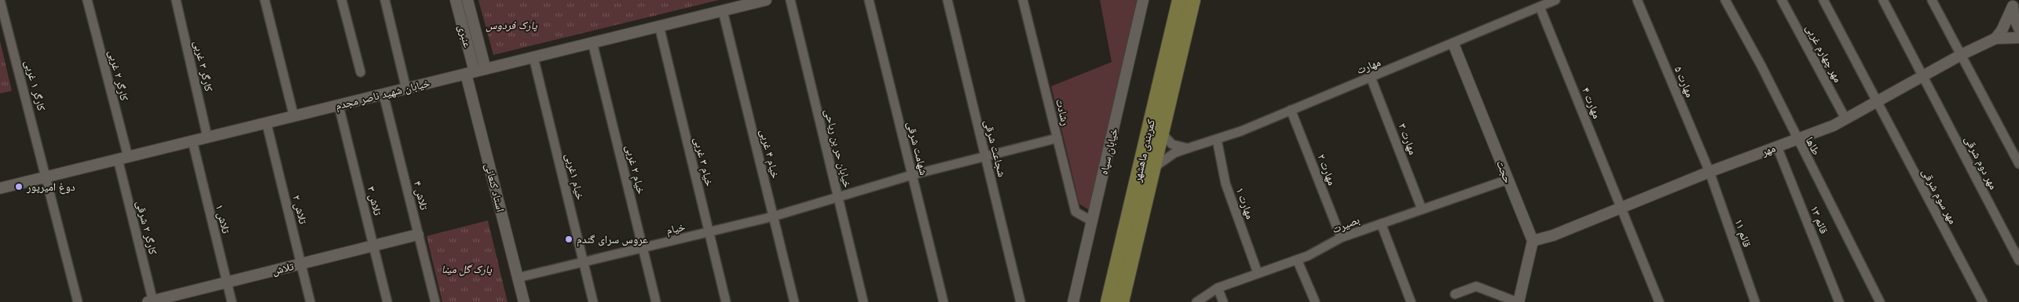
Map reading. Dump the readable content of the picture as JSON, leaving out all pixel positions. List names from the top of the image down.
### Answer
{
  "streets": {
    "main road": ["کمربندی ماهشهر"],
    "street": [
      "عنبری",
      "مهر چهارم غربی",
      "کارگر ۳ غربی",
      "مهارت",
      "کارگر ۲ غربی",
      "مهارت ۵",
      "کارگر ۱ غربی",
      "خیابان شهید ناصر مجدم",
      "مهارت ۴",
      "رشادت",
      "مهارت ۳",
      "طاها",
      "خیابان حر بن ریاحی",
      "شهامت شرقی",
      "شجاعت شرقی",
      "مهر",
      "خیابان سپاه",
      "خیام ۴ غربی",
      "خیام ۳ غربی",
      "مهر دوم شرقی",
      "خیام ۲ غربی",
      "مهارت ۲",
      "حجت",
      "خیام ۱غربی",
      "استاد کنعانی",
      "تلاش ۴",
      "مهر سوم شرقی",
      "تلاش ۳",
      "مهارت ۱",
      "تلاش ۲",
      "تلاش ۱",
      "قائم ۱۳",
      "بصیرت",
      "کارگر ۲ شرقی",
      "خیام",
      "قائم ۱۱",
      "تلاش"
    ]
  },
  "crossings": [
    ["عنبری", "خیابان شهید ناصر مجدم"],
    ["عنبری", "استاد کنعانی"],
    ["مهر چهارم غربی", "مهر"],
    ["کارگر ۳ غربی", "خیابان شهید ناصر مجدم"],
    ["مهارت", "مهارت ۴"],
    ["مهارت", "مهارت ۳"],
    ["مهارت", "کمربندی ماهشهر"],
    ["مهارت", "مهارت ۲"],
    ["مهارت", "حجت"],
    ["مهارت", "مهارت ۱"],
    ["کارگر ۲ غربی", "خیابان شهید ناصر مجدم"],
    ["کارگر ۲ غربی", "کارگر ۲ شرقی"],
    ["مهارت ۵", "مهر"],
    ["مهارت ۵", "قائم ۱۱"],
    ["کارگر ۱ غربی", "خیابان شهید ناصر مجدم"],
    ["خیابان شهید ناصر مجدم", "خیام ۴ غربی"],
    ["خیابان شهید ناصر مجدم", "خیام ۳ غربی"],
    ["خیابان شهید ناصر مجدم", "خیام ۲ غربی"],
    ["خیابان شهید ناصر مجدم", "خیام ۱غربی"],
    ["خیابان شهید ناصر مجدم", "استاد کنعانی"],
    ["خیابان شهید ناصر مجدم", "تلاش ۴"],
    ["خیابان شهید ناصر مجدم", "تلاش ۳"],
    ["خیابان شهید ناصر مجدم", "تلاش ۲"],
    ["خیابان شهید ناصر مجدم", "تلاش ۱"],
    ["خیابان شهید ناصر مجدم", "کارگر ۲ شرقی"],
    ["مهارت ۴", "مهر"],
    ["رشادت", "خیابان سپاه"],
    ["رشادت", "خیام"],
    ["مهارت ۳", "بصیرت"],
    ["طاها", "مهر"],
    ["خیابان حر بن ریاحی", "خیام"],
    ["شهامت شرقی", "خیام"],
    ["شجاعت شرقی", "خیام"],
    ["مهر", "مهر دوم شرقی"],
    ["مهر", "حجت"],
    ["مهر", "مهر سوم شرقی"],
    ["مهر", "قائم ۱۳"],
    ["مهر", "قائم ۱۱"],
    ["خیام ۴ غربی", "خیام"],
    ["خیام ۳ غربی", "خیام"],
    ["خیام ۲ غربی", "خیام"],
    ["مهارت ۲", "بصیرت"],
    ["حجت", "بصیرت"],
    ["خیام ۱غربی", "خیام"],
    ["استاد کنعانی", "خیام"],
    ["تلاش ۴", "تلاش"],
    ["تلاش ۳", "تلاش"],
    ["مهارت ۱", "بصیرت"],
    ["تلاش ۲", "تلاش"],
    ["تلاش ۱", "تلاش"],
    ["کارگر ۲ شرقی", "تلاش"]
  ],
  "parks": ["پارک فردوس", "پارک گل مینا"],
  "places": ["دوغ امیرپور", "عروس سرای گندم"]
}
